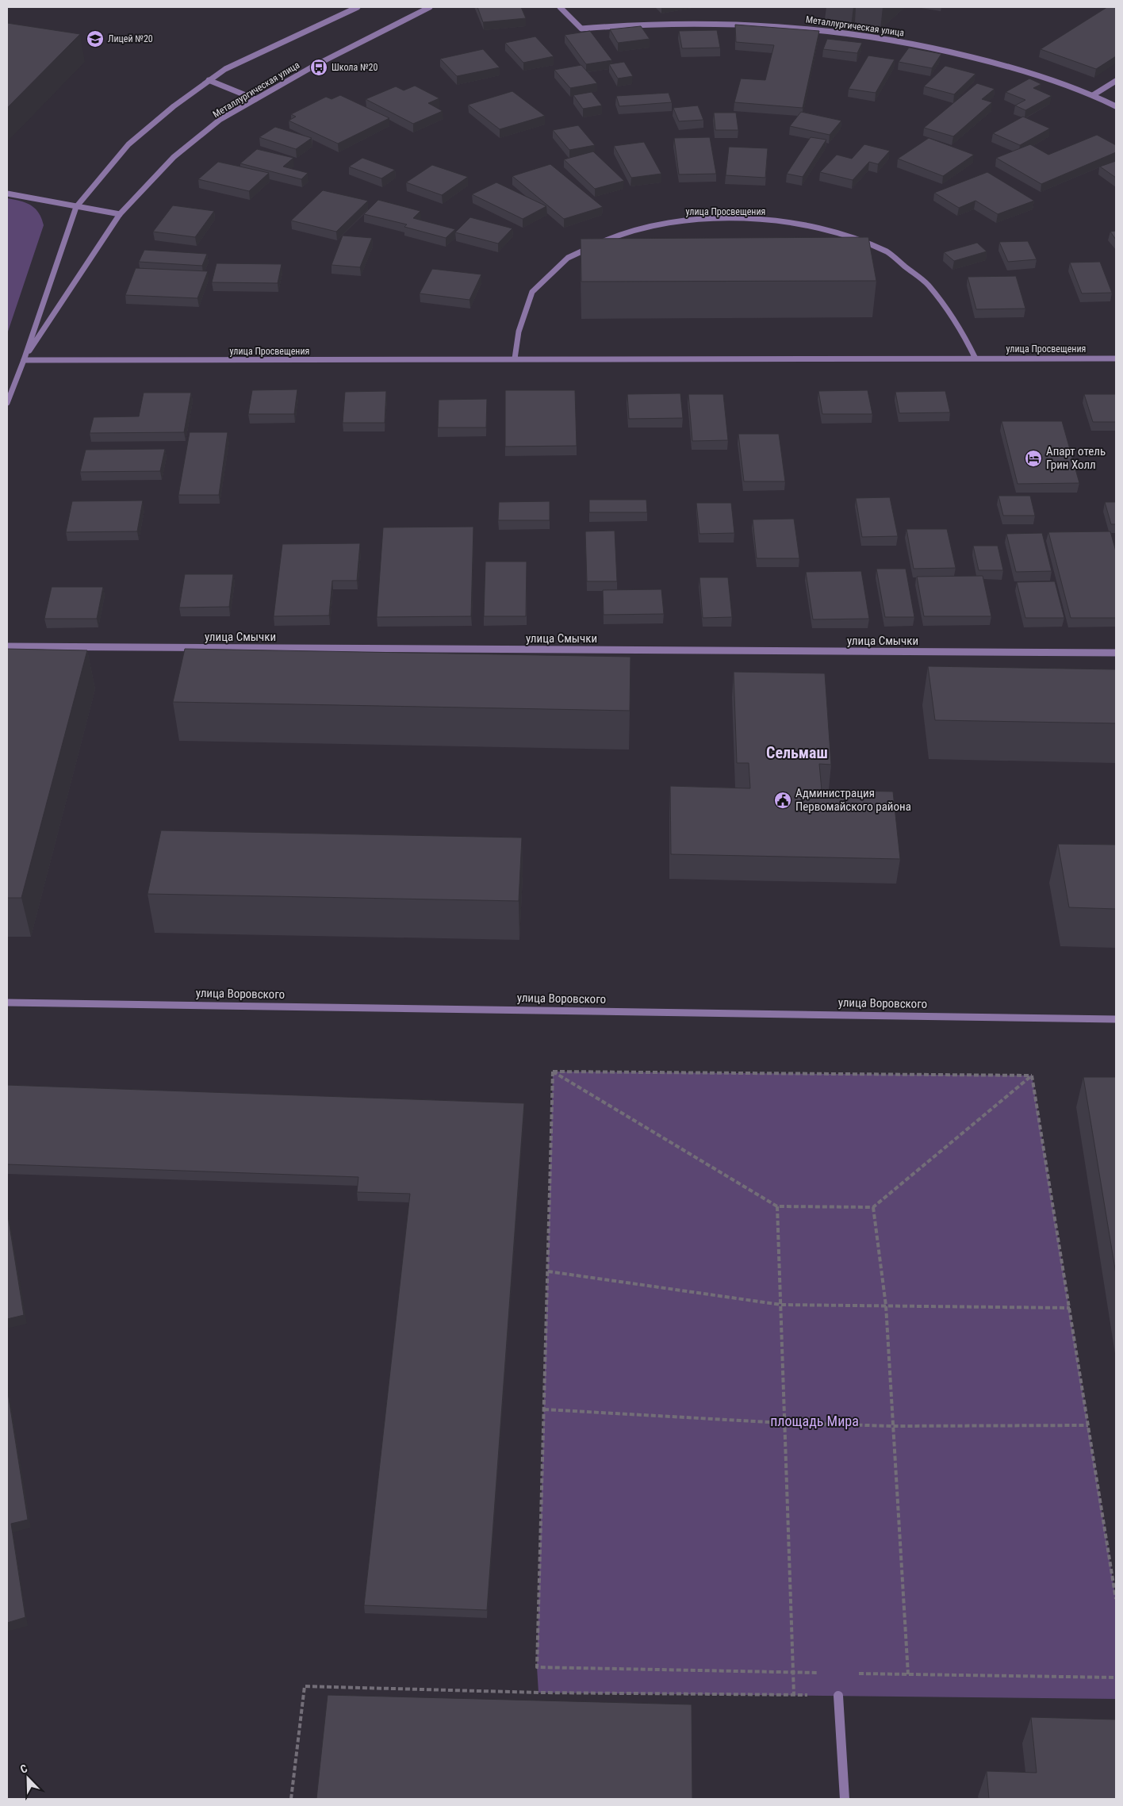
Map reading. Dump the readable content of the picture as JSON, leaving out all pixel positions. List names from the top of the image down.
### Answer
{
  "streets": {
    "street": [
      "Металлургическая улица",
      "улица Просвещения",
      "улица Смычки",
      "улица Воровского"
    ]
  },
  "crossings": [
    ["Металлургическая улица", "улица Просвещения"]
  ],
  "districts": ["Сельмаш"],
  "parks": ["площадь Мира"],
  "places": {
    "school or university": ["Лицей №20"],
    "bus stop": ["Школа №20"],
    "hotel": ["Апарт отель Грин Холл"],
    "public building": ["Администрация Первомайского района"]
  },
  "north": "top left"
}
